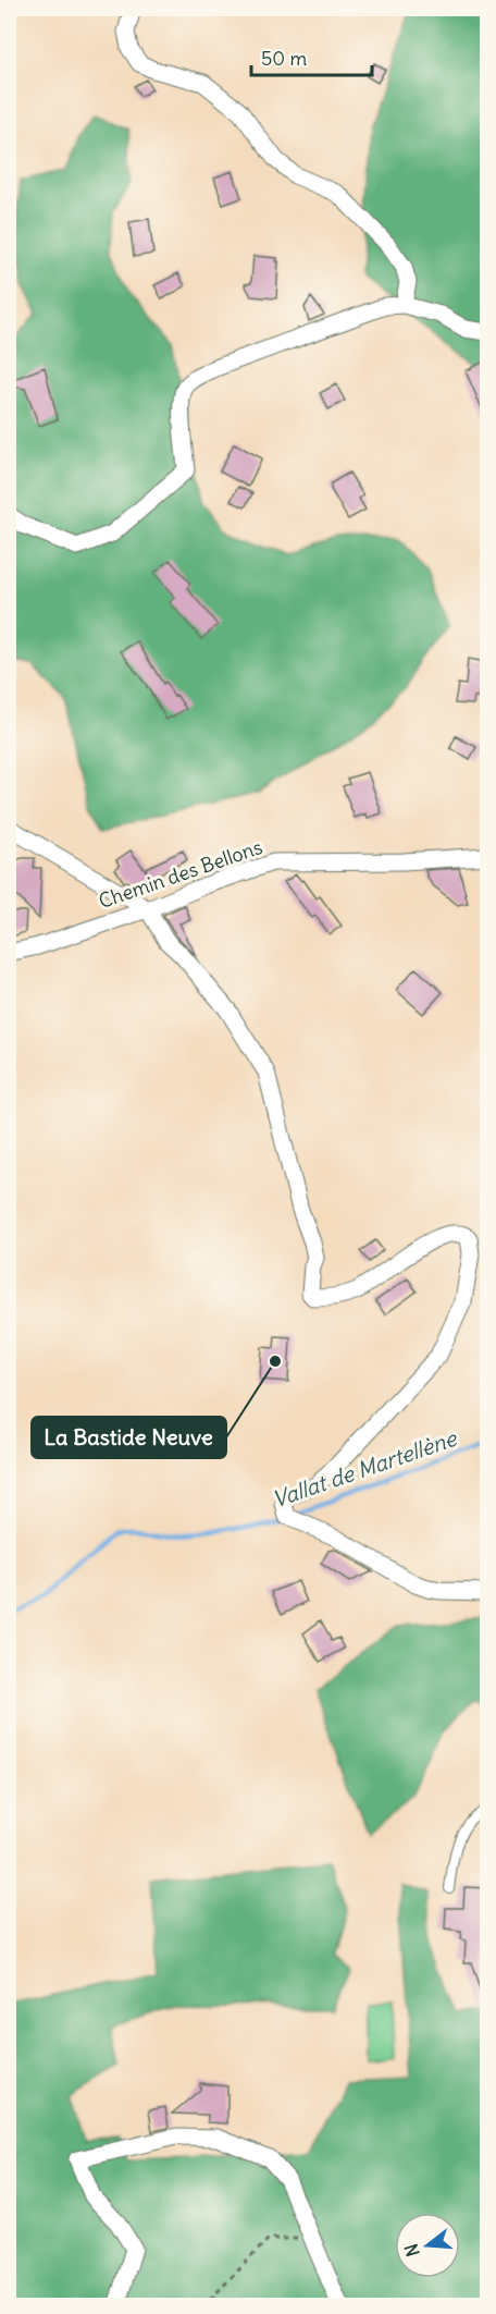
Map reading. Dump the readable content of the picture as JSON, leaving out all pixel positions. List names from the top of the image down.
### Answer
{
  "streets": {
    "street": ["Chemin des Bellons"]
  },
  "water": ["Vallat de Martellène"],
  "places": ["La Bastide Neuve"],
  "scale_bar": "50 m",
  "north": "left"
}
